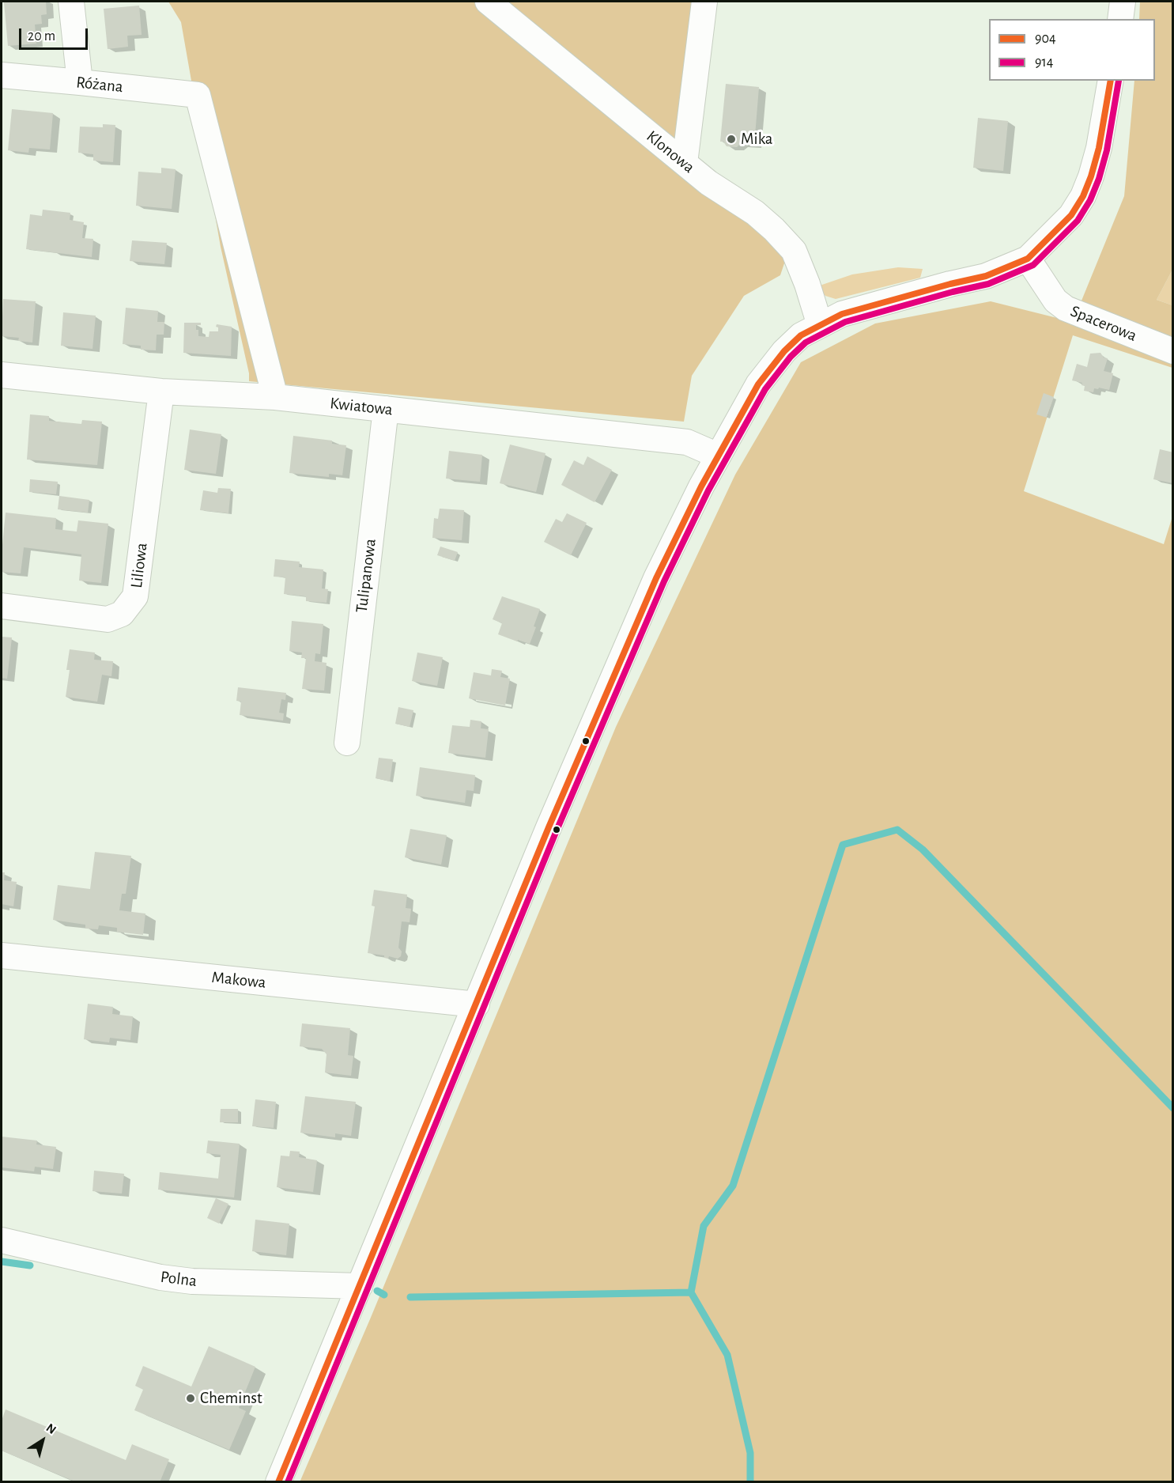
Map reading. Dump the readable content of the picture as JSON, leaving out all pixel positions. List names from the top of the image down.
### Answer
{
  "streets": {
    "street": [
      "Różana",
      "Klonowa",
      "Spacerowa",
      "Kwiatowa",
      "Liliowa",
      "Tulipanowa",
      "Makowa",
      "Polna"
    ]
  },
  "crossings": [
    ["Różana", "Kwiatowa"],
    ["Kwiatowa", "Liliowa"],
    ["Kwiatowa", "Tulipanowa"]
  ],
  "places": ["Mika", "Cheminst"],
  "lines": ["transit line 904", "transit line 914"],
  "legend": ["904", "914"],
  "scale_bar": "20 m",
  "north": "top right"
}
